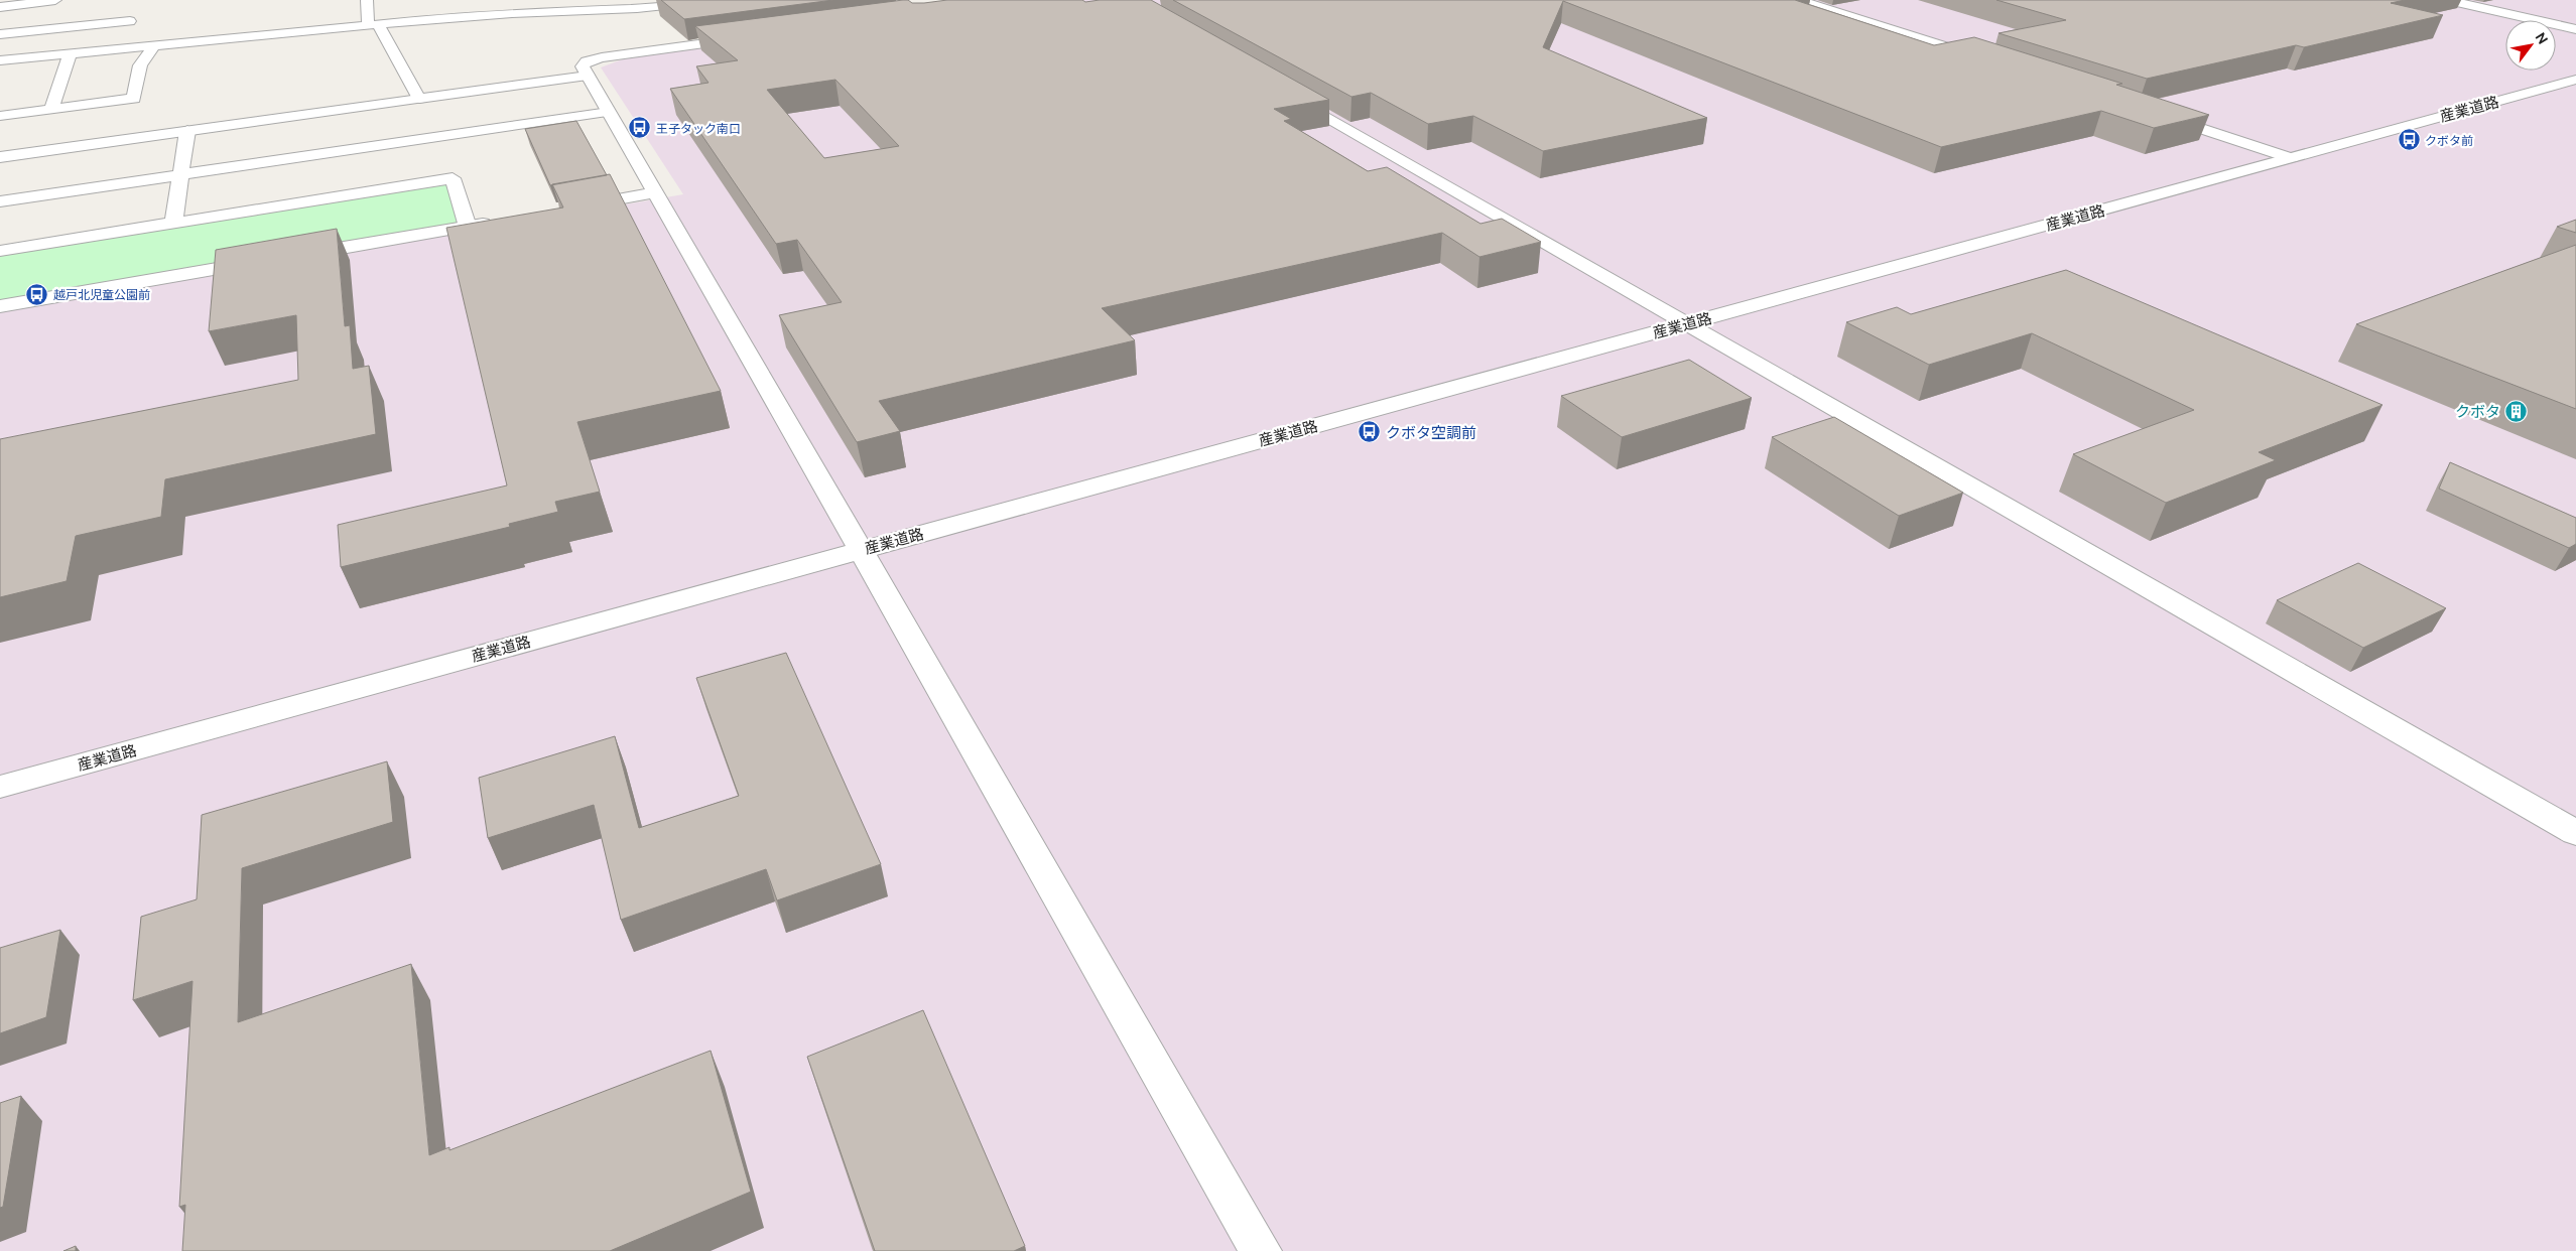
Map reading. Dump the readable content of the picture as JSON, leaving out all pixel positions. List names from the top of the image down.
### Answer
{
  "streets": {
    "street": ["産業道路"]
  },
  "places": {
    "bus stop": [
      "王子タック南口",
      "クボタ前",
      "越戸北児童公園前",
      "クボタ空調前"
    ],
    "building": ["クボタ"]
  },
  "north": "top right"
}
